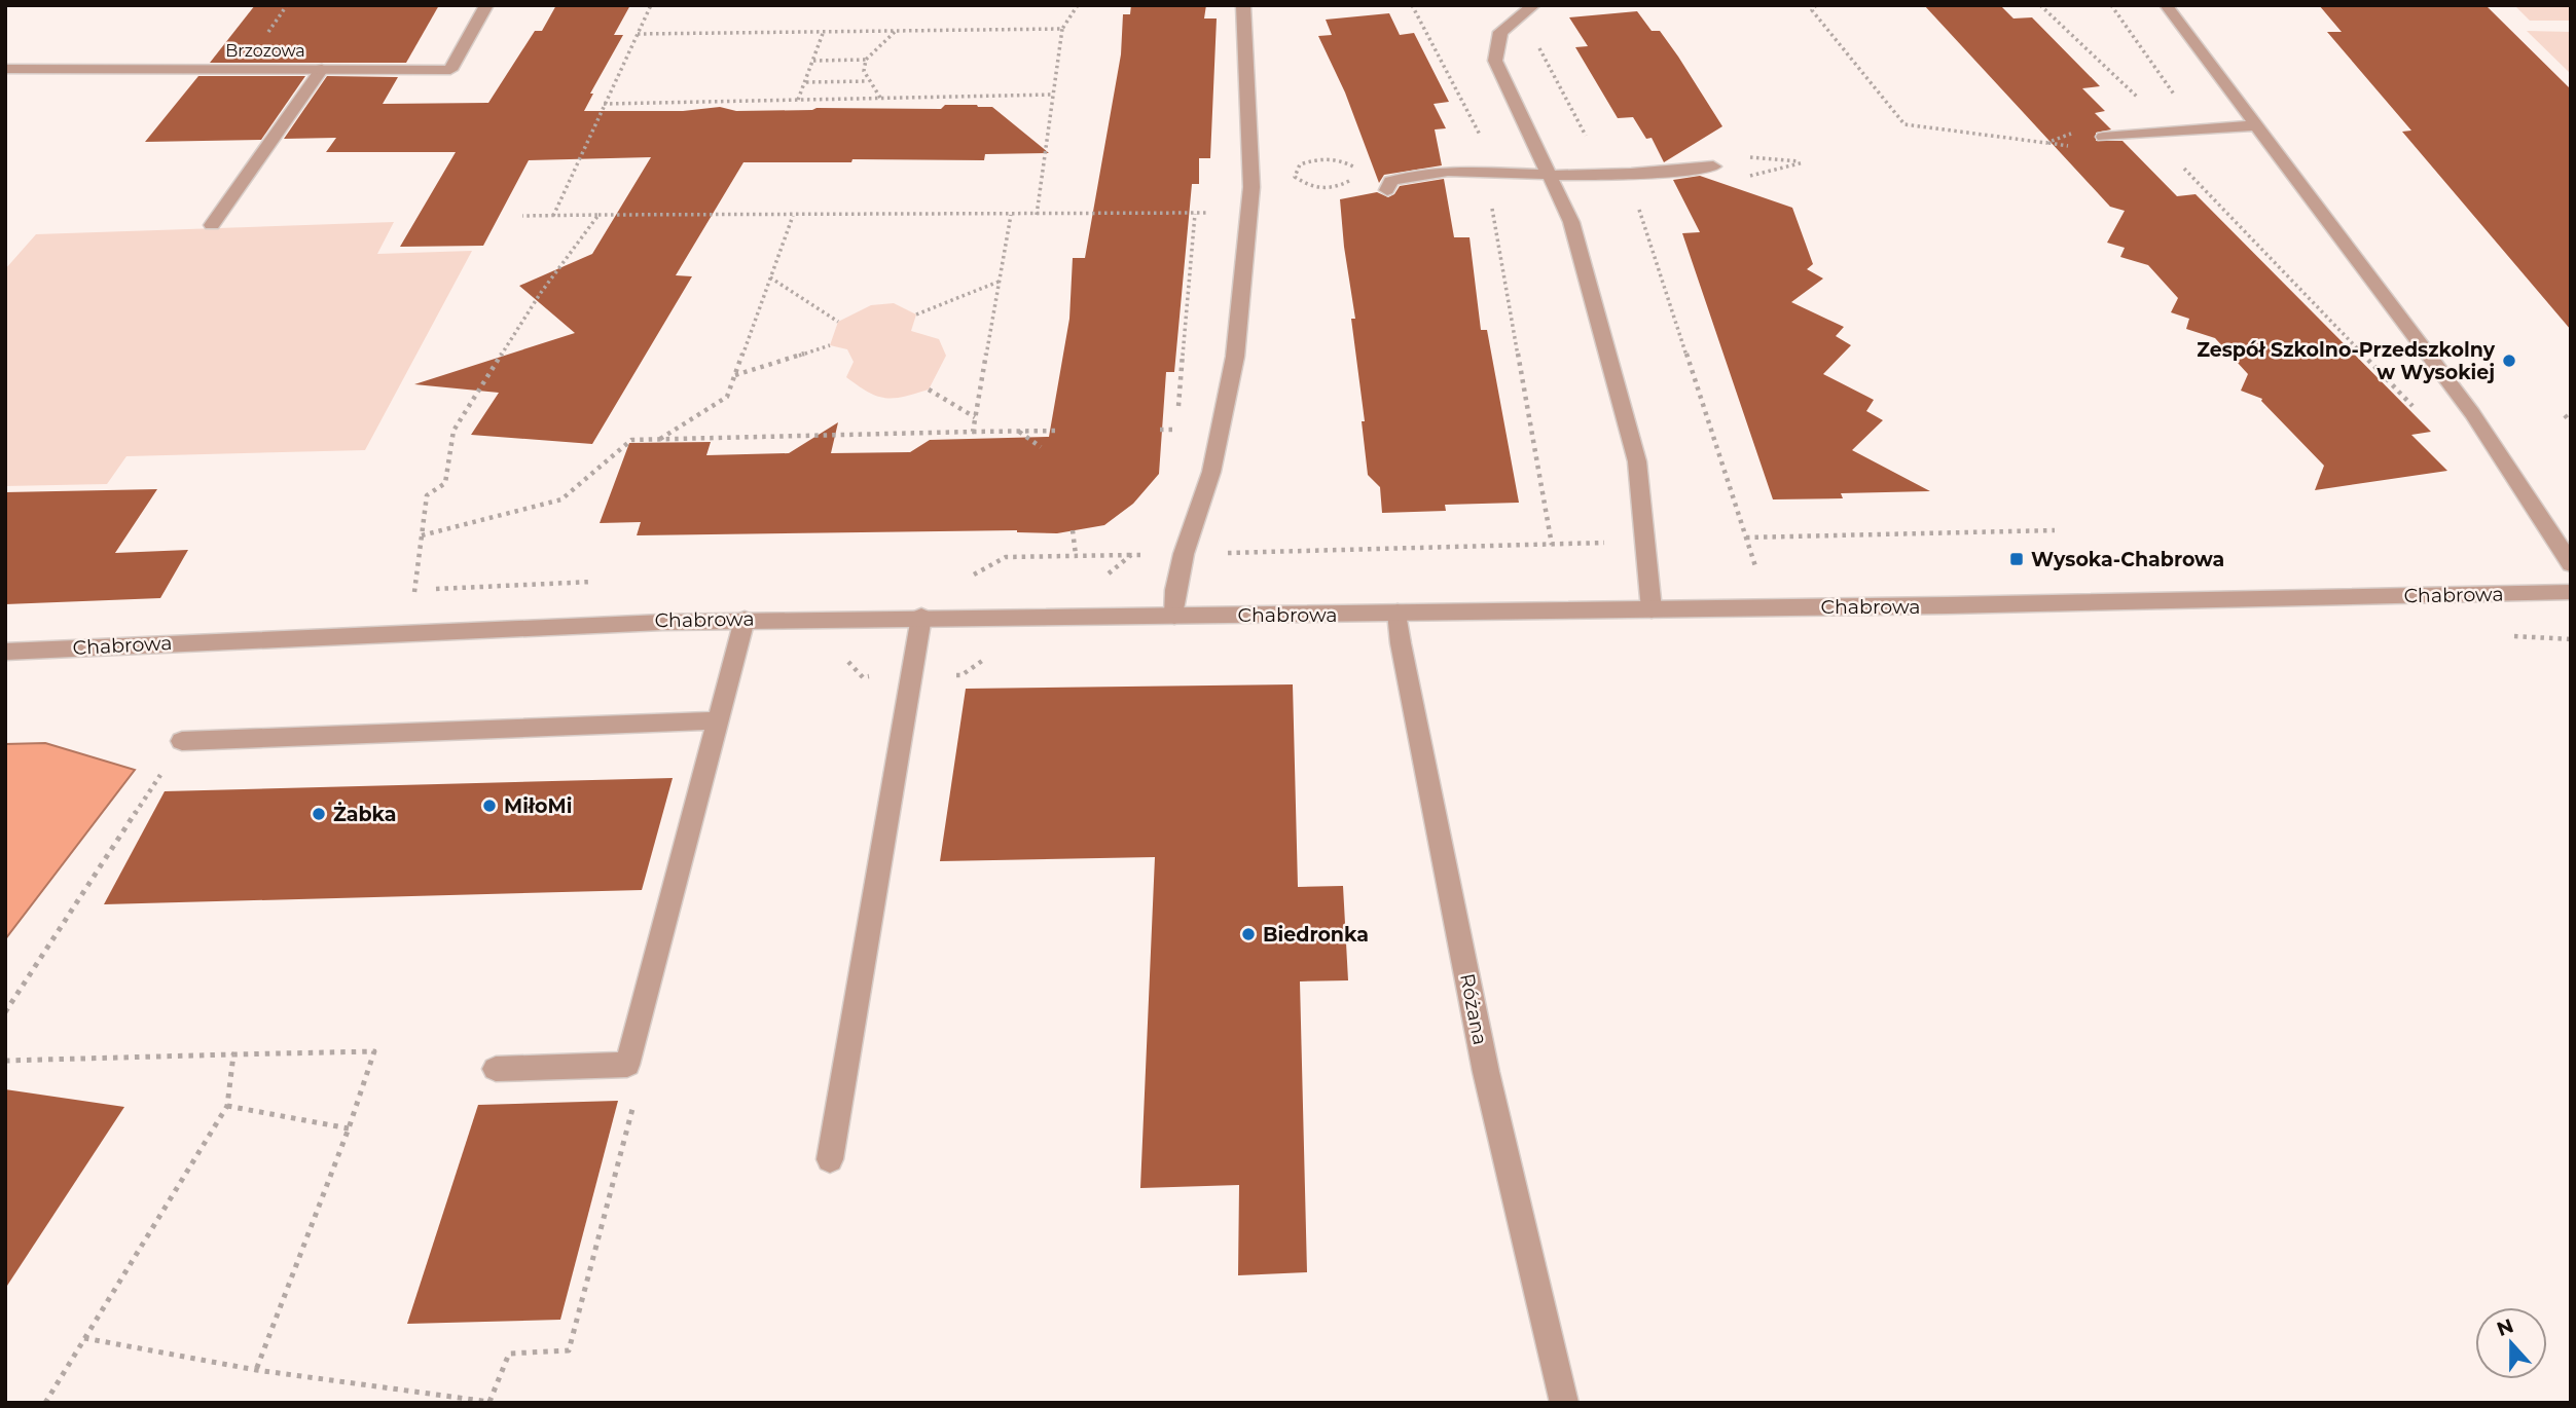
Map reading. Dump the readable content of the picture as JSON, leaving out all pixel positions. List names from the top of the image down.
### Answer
{
  "streets": {
    "street": ["Brzozowa", "Chabrowa", "Różana"]
  },
  "crossings": [
    ["Chabrowa", "Różana"]
  ],
  "places": {
    "other": [
      "Zespół Szkolno-Przedszkolny w Wysokiej",
      "MiłoMi",
      "Żabka",
      "Biedronka"
    ],
    "transit": ["Wysoka-Chabrowa"]
  },
  "north": "top"
}
